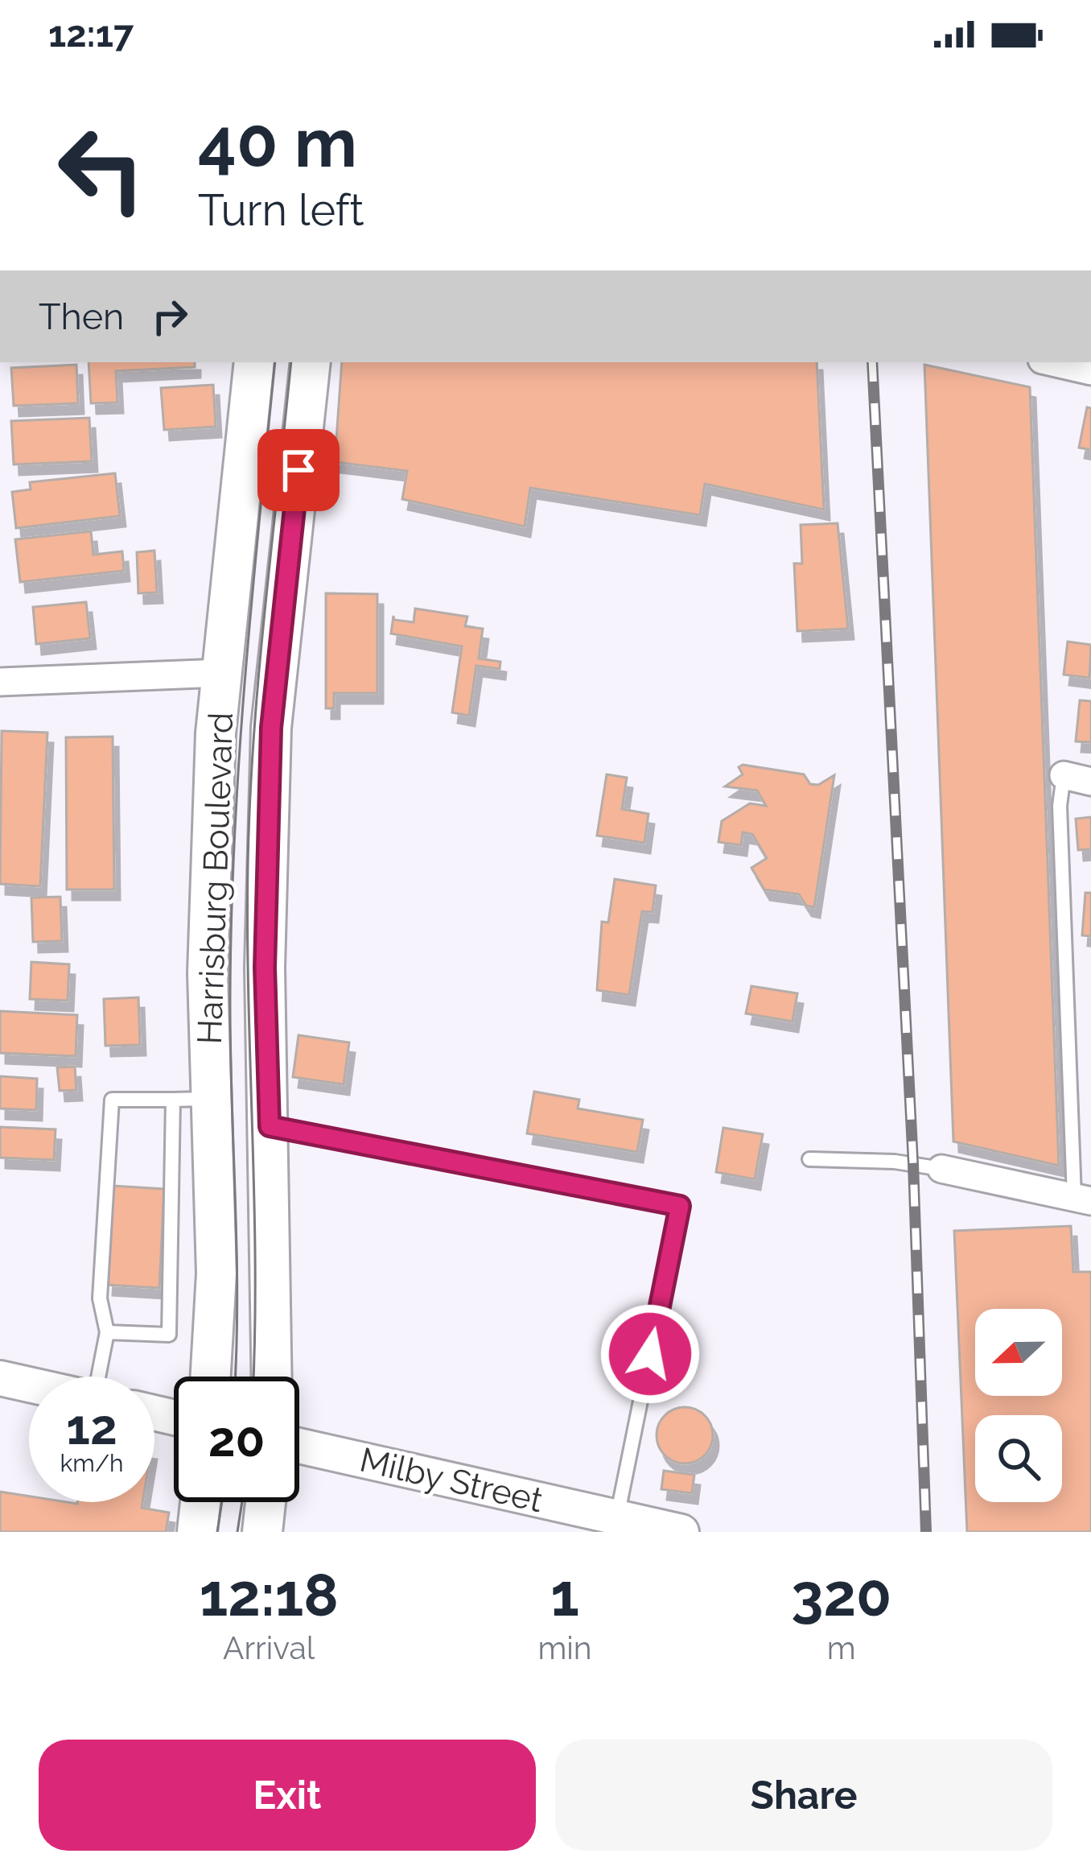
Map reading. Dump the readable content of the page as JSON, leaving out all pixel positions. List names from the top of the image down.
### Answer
{
  "streets": {
    "main road": ["Harrisburg Boulevard"],
    "street": ["Milby Street"]
  },
  "north": "left",
  "page": {
    "status": "12:17",
    "turn": ["40 m", "Turn left"],
    "then": "Then",
    "speed": "12 km/h",
    "limit": "20",
    "eta": [
      "12:18",
      "Arrival",
      "1",
      "min",
      "320",
      "m"
    ],
    "buttons": ["Exit", "Share"]
  }
}
